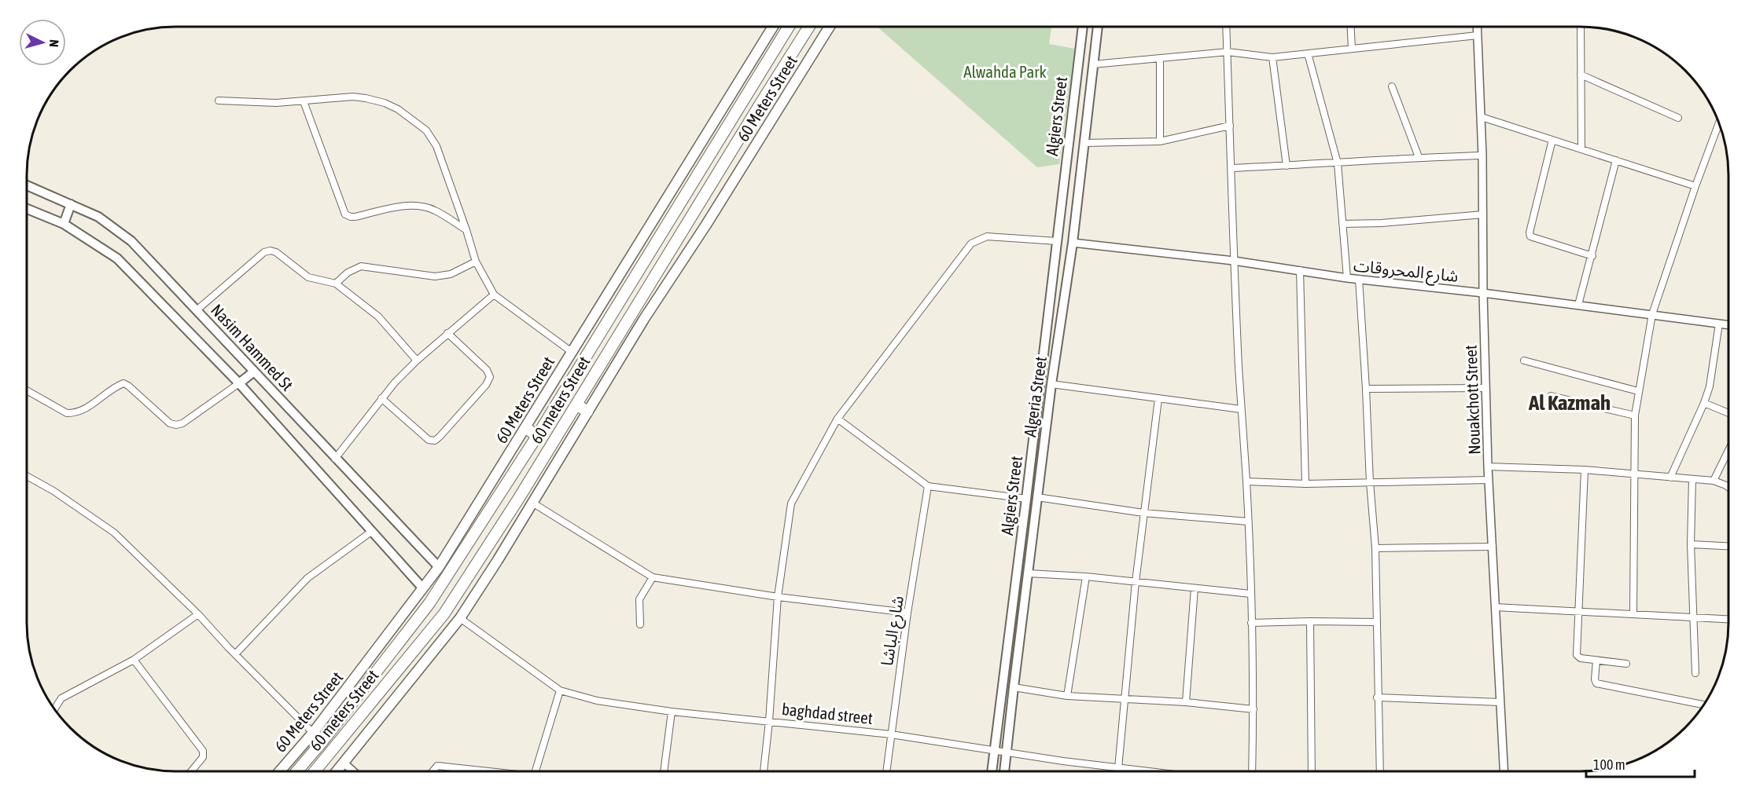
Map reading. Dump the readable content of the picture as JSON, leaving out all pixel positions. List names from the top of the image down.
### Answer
{
  "streets": {
    "highway": ["60 meters Street"],
    "main road": [
      "60 Meters Street",
      "Algiers Street",
      "Nasim Hammed St",
      "Algeria Street"
    ],
    "street": [
      "شارع المحروقات",
      "Nouakchott Street",
      "شارع الباشا",
      "baghdad street"
    ]
  },
  "crossings": [
    ["60 Meters Street", "Nasim Hammed St"],
    ["60 Meters Street", "baghdad street"],
    ["Algiers Street", "baghdad street"],
    ["شارع المحروقات", "Algeria Street"],
    ["شارع المحروقات", "Nouakchott Street"],
    ["Algeria Street", "baghdad street"],
    ["شارع الباشا", "baghdad street"]
  ],
  "districts": ["Al Kazmah"],
  "parks": ["Alwahda Park"],
  "scale_bar": "100 m",
  "north": "right"
}
